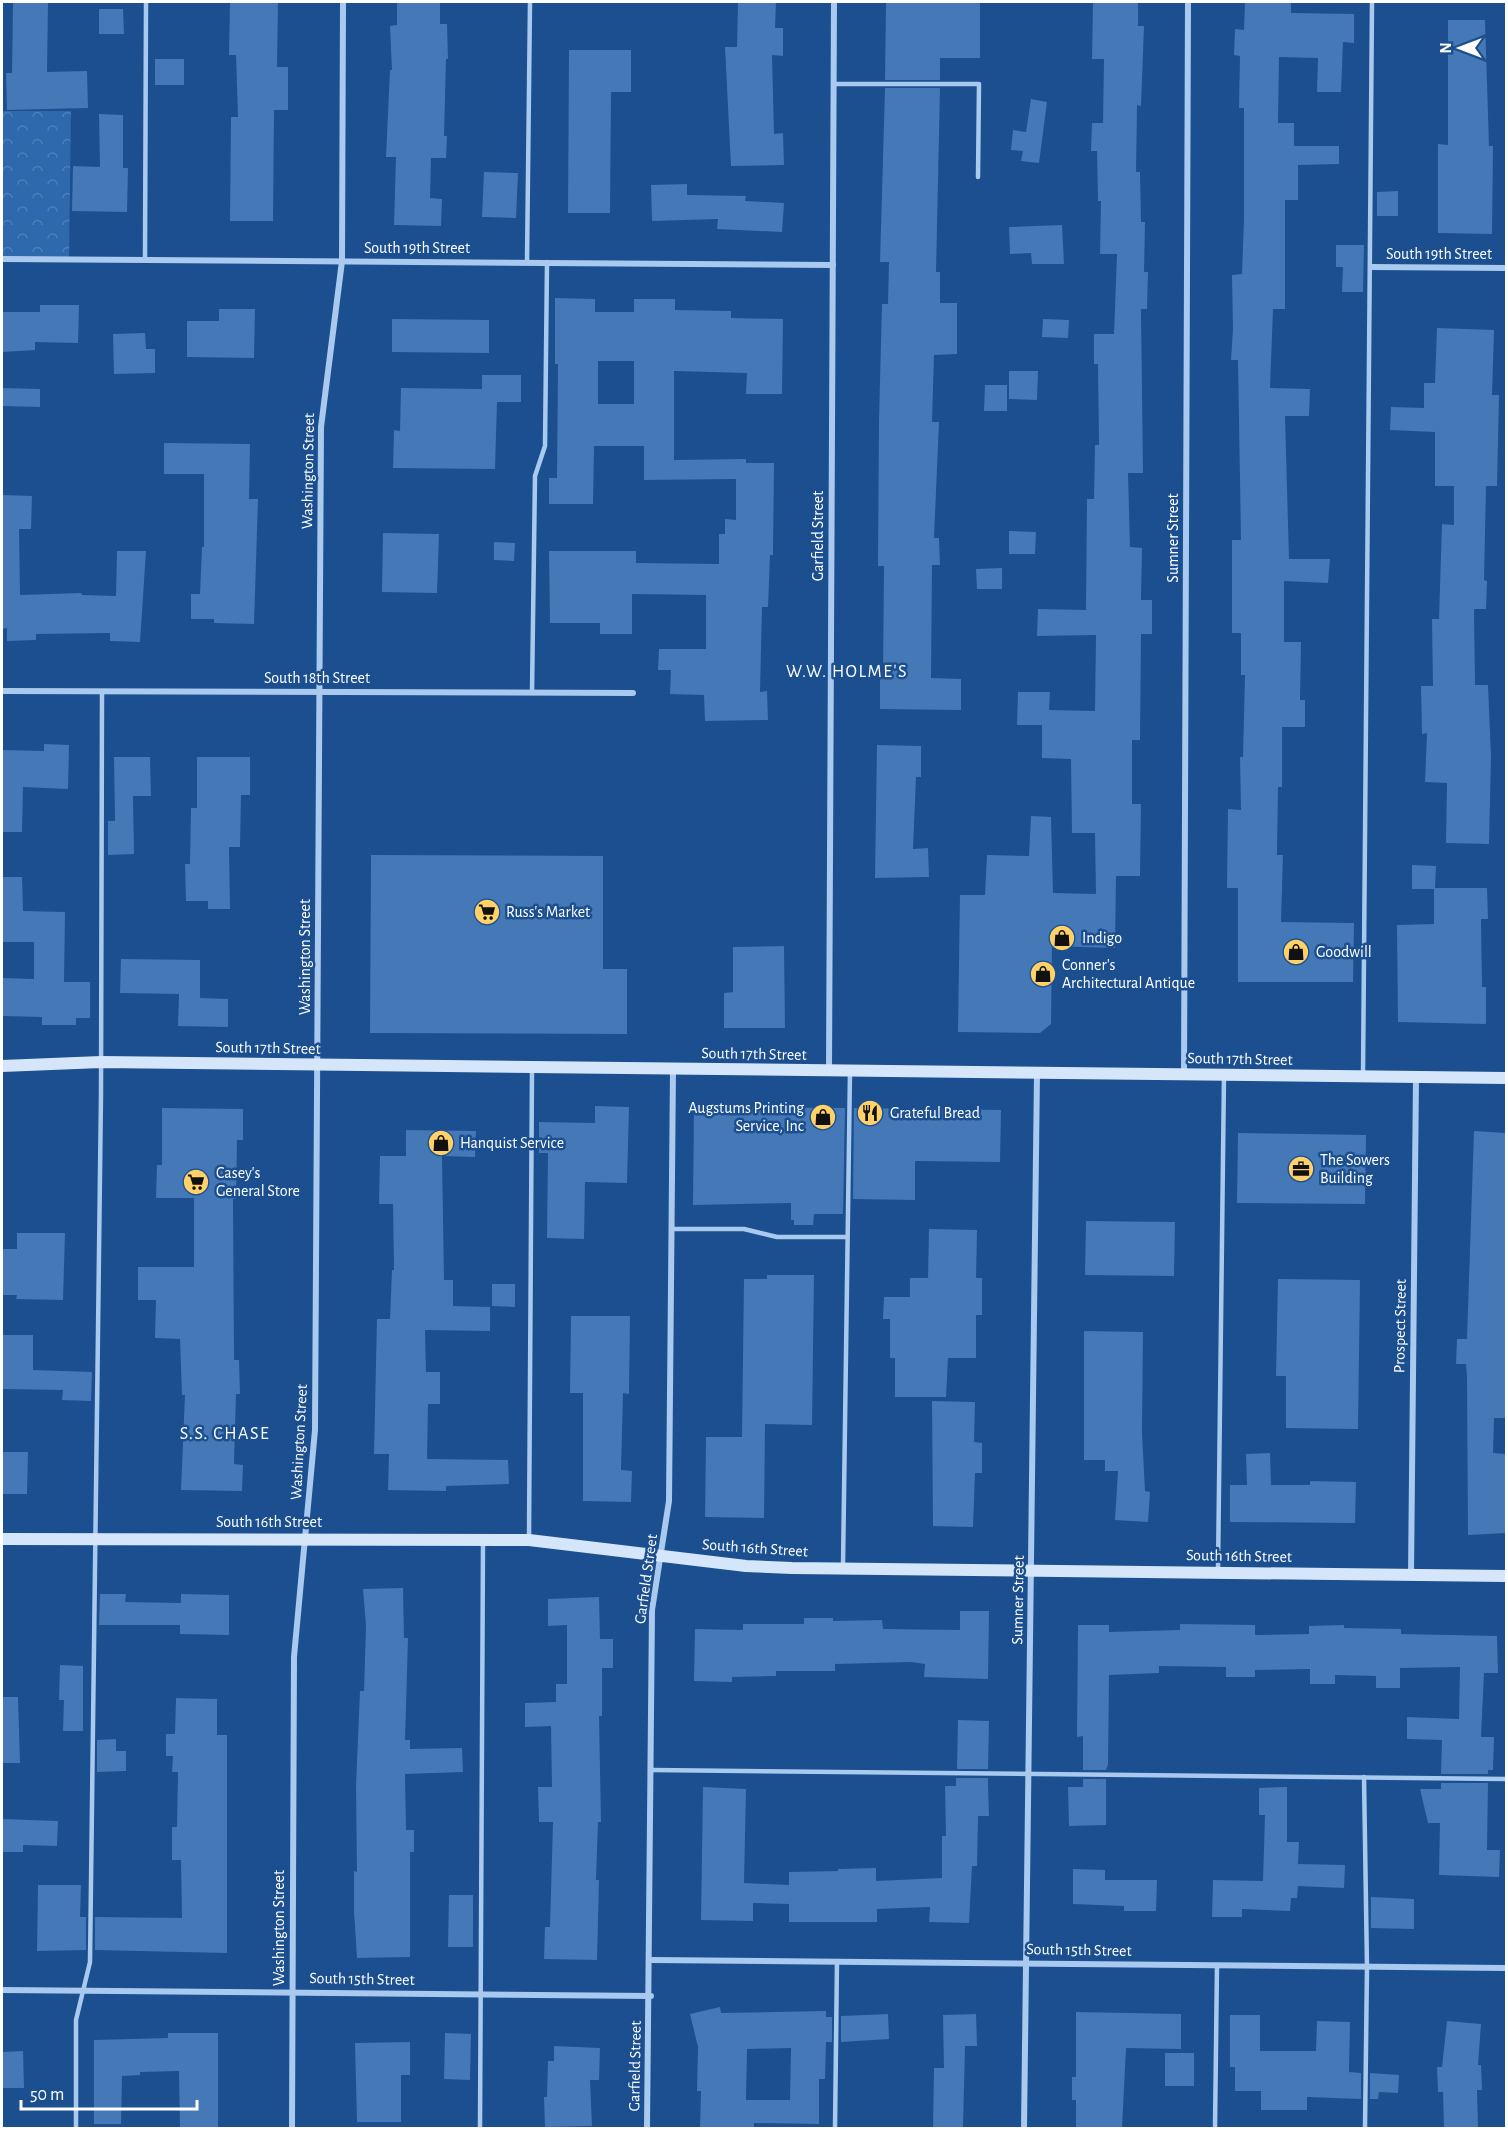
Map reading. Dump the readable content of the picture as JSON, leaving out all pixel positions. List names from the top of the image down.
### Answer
{
  "streets": {
    "main road": ["South 17th Street", "South 16th Street"],
    "street": [
      "South 19th Street",
      "Washington Street",
      "Garfield Street",
      "Sumner Street",
      "South 18th Street",
      "Prospect Street",
      "South 15th Street"
    ]
  },
  "crossings": [
    ["South 19th Street", "Washington Street"],
    ["South 19th Street", "Garfield Street"],
    ["Washington Street", "South 18th Street"],
    ["Washington Street", "South 17th Street"],
    ["Washington Street", "South 16th Street"],
    ["Washington Street", "South 15th Street"],
    ["Garfield Street", "South 17th Street"],
    ["Garfield Street", "South 16th Street"],
    ["Garfield Street", "South 15th Street"],
    ["Sumner Street", "South 17th Street"],
    ["Sumner Street", "South 16th Street"],
    ["Sumner Street", "South 15th Street"],
    ["South 17th Street", "Prospect Street"],
    ["Prospect Street", "South 16th Street"]
  ],
  "districts": ["W.W. HOLME'S", "S.S. CHASE"],
  "places": {
    "supermarket": ["Russ's Market", "Casey's General Store"],
    "shop": [
      "Indigo",
      "Goodwill",
      "Conner's Architectural Antique",
      "Augstums Printing Service, Inc",
      "Hanquist Service"
    ],
    "restaurant": ["Grateful Bread"],
    "office": ["The Sowers Building"]
  },
  "scale_bar": "50 m",
  "north": "left"
}
